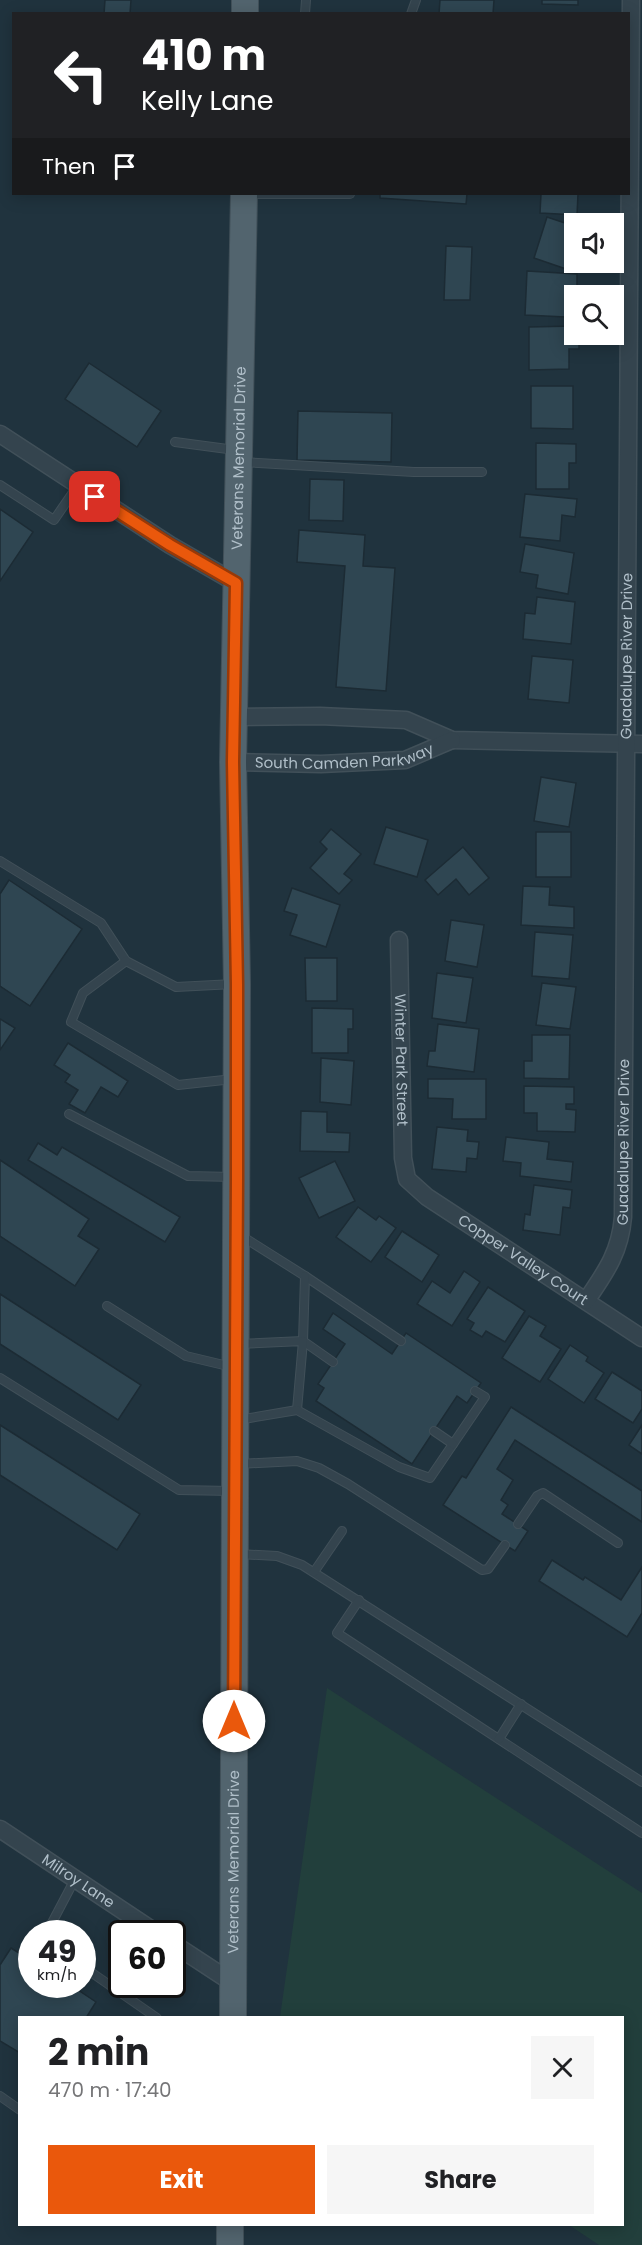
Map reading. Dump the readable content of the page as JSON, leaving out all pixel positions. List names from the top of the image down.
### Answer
{
  "streets": {
    "main road": ["Veterans Memorial Drive"],
    "street": [
      "Guadalupe River Drive",
      "South Camden Parkway",
      "Winter Park Street",
      "Copper Valley Court",
      "Milroy Lane"
    ]
  },
  "crossings": [
    ["Veterans Memorial Drive", "South Camden Parkway"],
    ["Guadalupe River Drive", "South Camden Parkway"],
    ["Guadalupe River Drive", "Copper Valley Court"],
    ["Winter Park Street", "Copper Valley Court"]
  ],
  "page": {
    "turn": ["410 m", "Kelly Lane"],
    "then": "Then",
    "speed": "49 km/h",
    "limit": "60",
    "heading": ["2 min", "470 m · 17:40"],
    "buttons": ["Exit", "Share"]
  }
}
